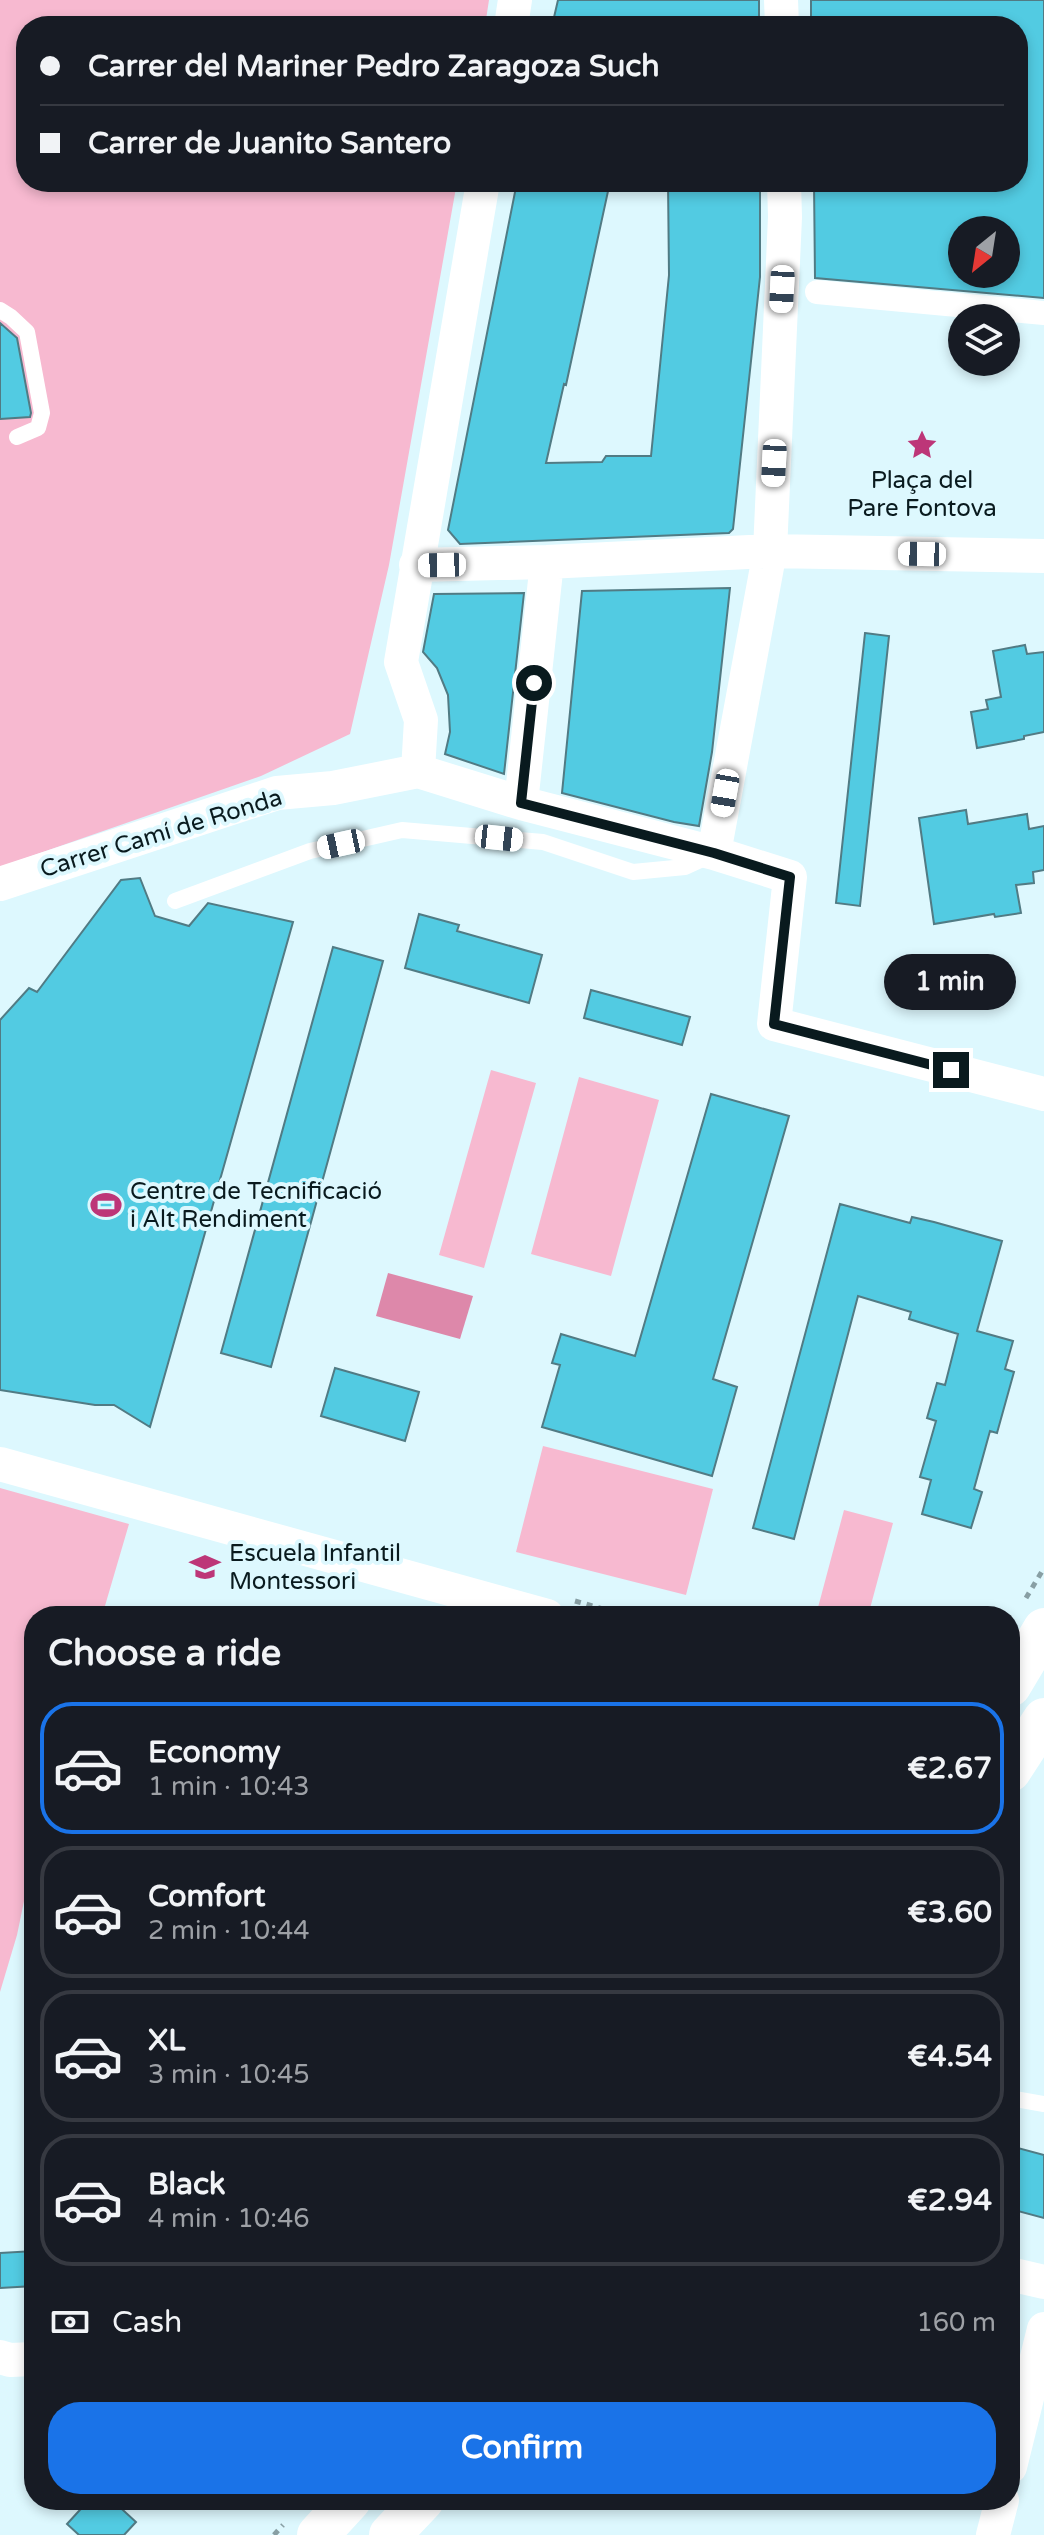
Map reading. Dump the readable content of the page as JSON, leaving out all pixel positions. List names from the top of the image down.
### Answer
{
  "streets": {
    "street": ["Carrer Camí de Ronda"]
  },
  "places": {
    "place": ["Plaça del Pare Fontova"],
    "sports": ["Centre de Tecnificació i Alt Rendiment"],
    "school or university": ["Escuela Infantil Montessori"]
  },
  "north": "bottom left",
  "page": {
    "banner": ["Carrer del Mariner Pedro Zaragoza Such", "Carrer de Juanito Santero"],
    "bubble": "1 min",
    "heading": "Choose a ride",
    "list": [
      {
        "name": "Economy",
        "note": "1 min · 10:43",
        "value": "€2.67"
      },
      {
        "name": "Comfort",
        "note": "2 min · 10:44",
        "value": "€3.60"
      },
      {
        "name": "XL",
        "note": "3 min · 10:45",
        "value": "€4.54"
      },
      {
        "name": "Black",
        "note": "4 min · 10:46",
        "value": "€2.94"
      }
    ],
    "pay": ["Cash", "160 m"],
    "buttons": "Confirm"
  }
}
